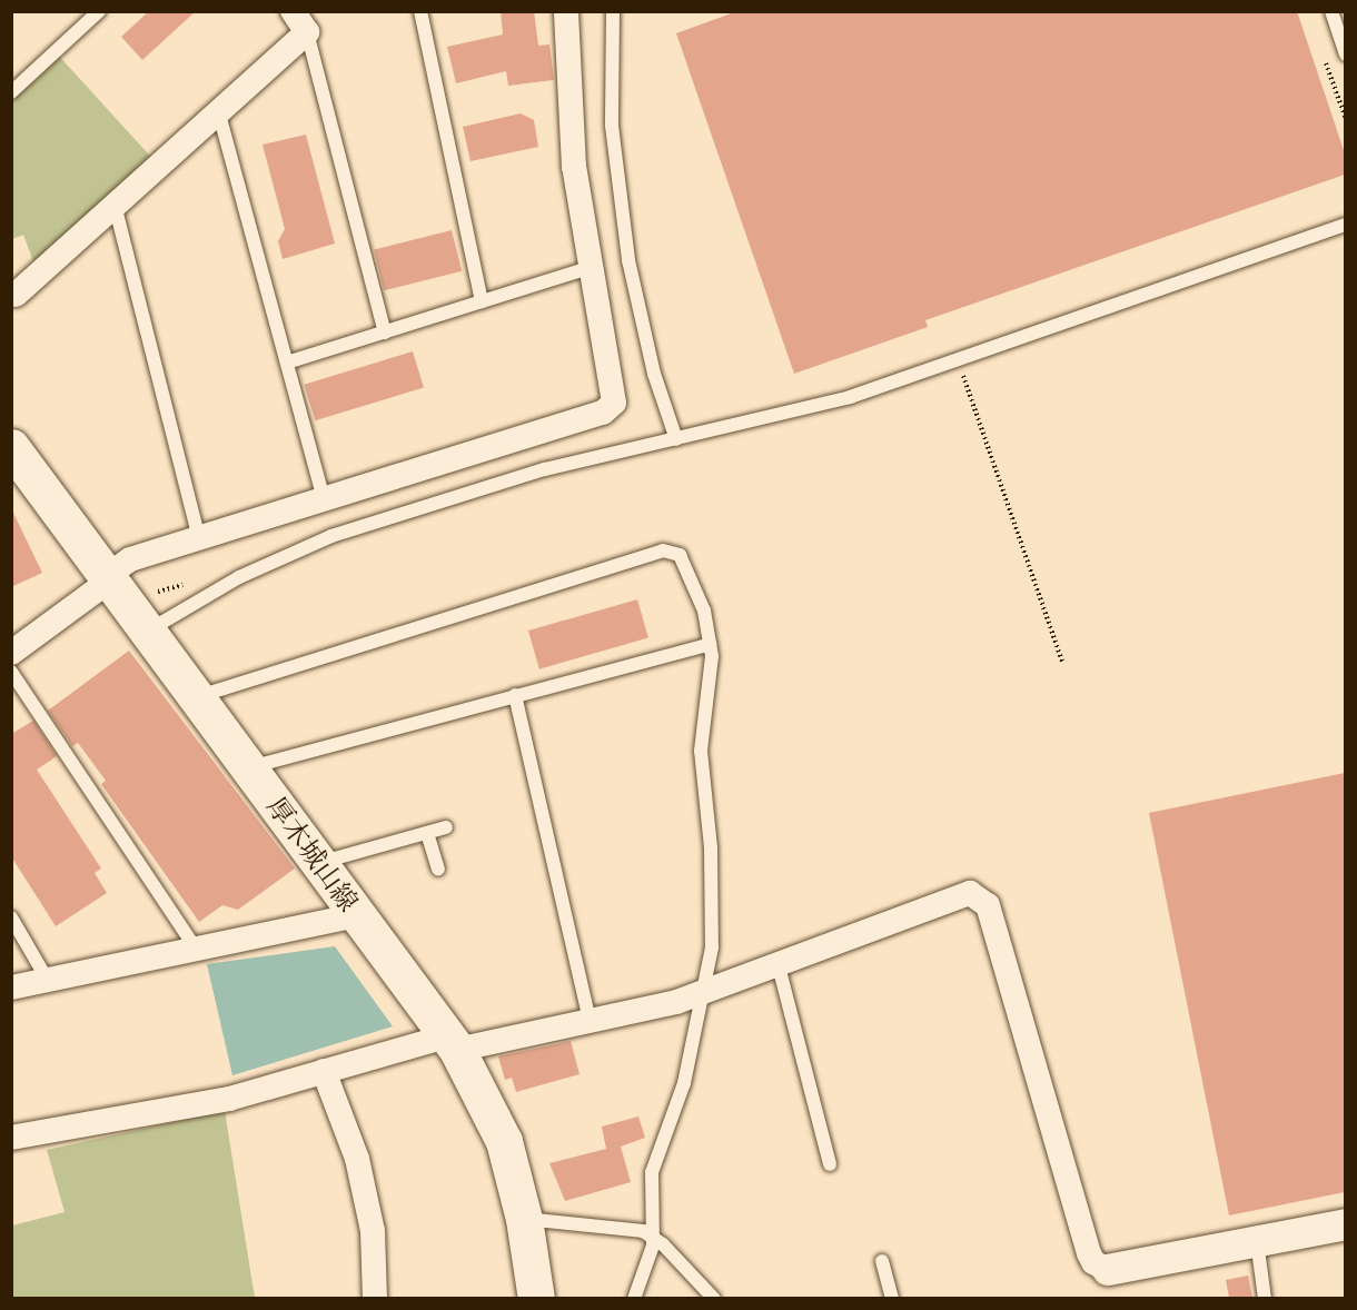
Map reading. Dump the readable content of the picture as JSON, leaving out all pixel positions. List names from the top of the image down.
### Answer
{
  "streets": {
    "main road": ["厚木城山線"]
  }
}
